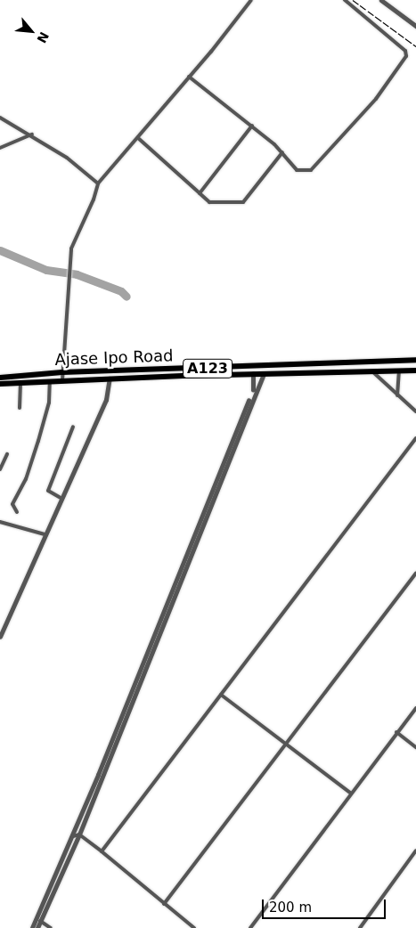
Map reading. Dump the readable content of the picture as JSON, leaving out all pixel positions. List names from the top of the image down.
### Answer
{
  "streets": {
    "highway": ["Ajase Ipo Road", "A123"]
  },
  "scale_bar": "200 m",
  "north": "bottom right"
}
